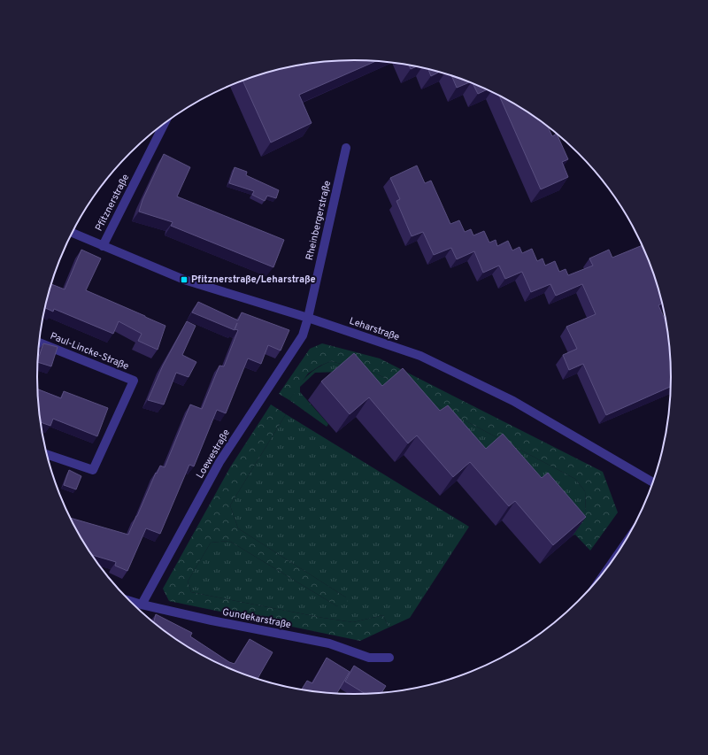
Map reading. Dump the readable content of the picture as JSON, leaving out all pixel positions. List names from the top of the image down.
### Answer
{
  "streets": {
    "street": [
      "Pfitznerstraße",
      "Rheinbergerstraße",
      "Leharstraße",
      "Paul-Lincke-Straße",
      "Loewestraße",
      "Gundekarstraße"
    ]
  },
  "crossings": [
    ["Pfitznerstraße", "Leharstraße"],
    ["Rheinbergerstraße", "Leharstraße"],
    ["Rheinbergerstraße", "Loewestraße"],
    ["Leharstraße", "Loewestraße"],
    ["Loewestraße", "Gundekarstraße"]
  ],
  "places": {
    "transit": ["Pfitznerstraße/Leharstraße"]
  }
}
